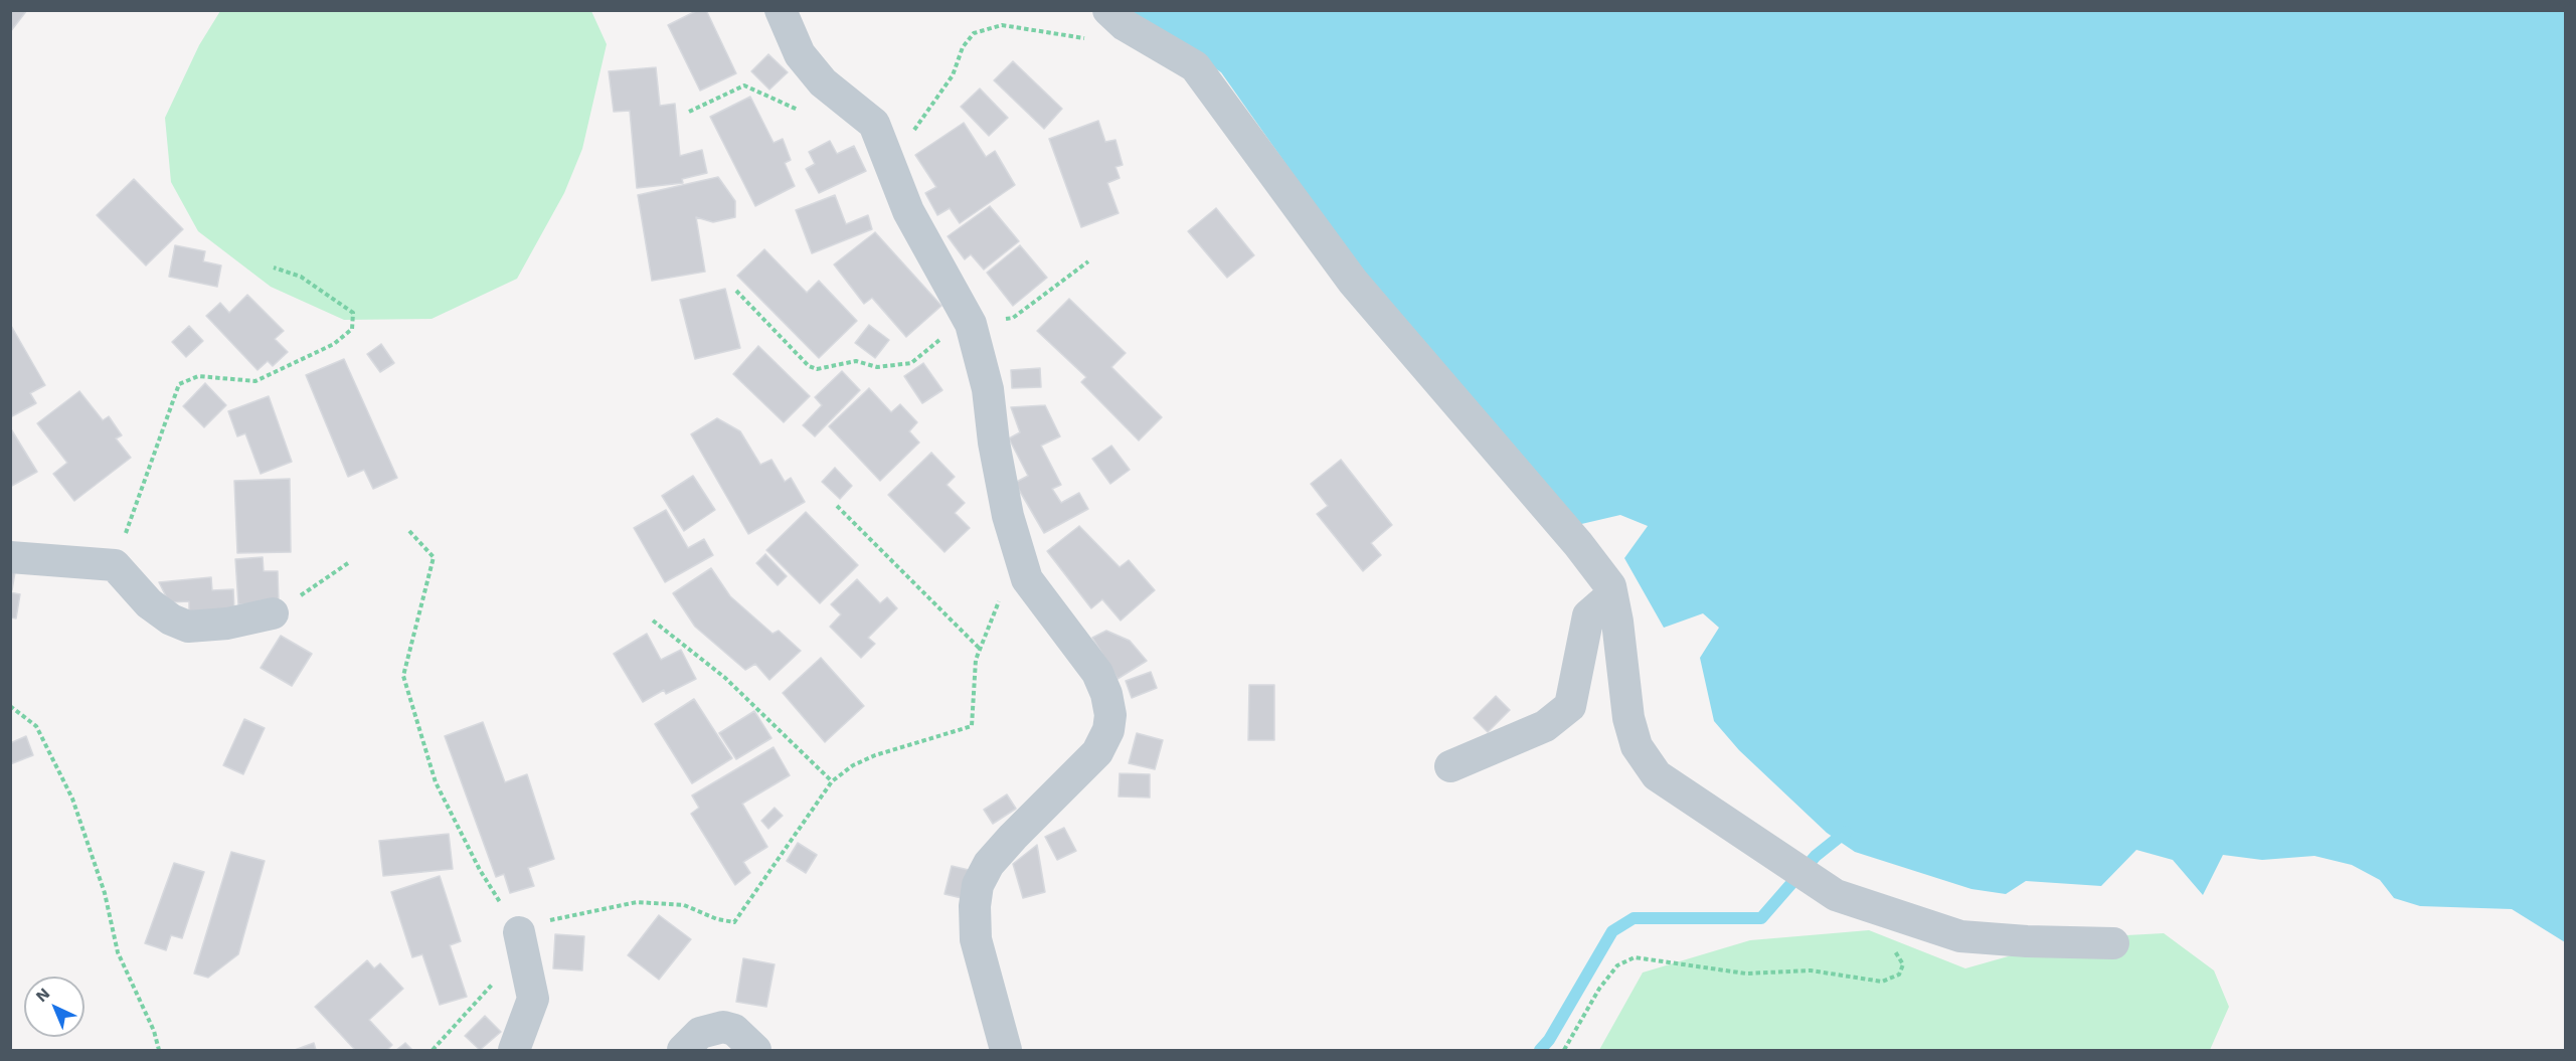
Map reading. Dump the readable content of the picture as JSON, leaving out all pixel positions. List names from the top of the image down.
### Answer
{
  "north": "top left"
}
